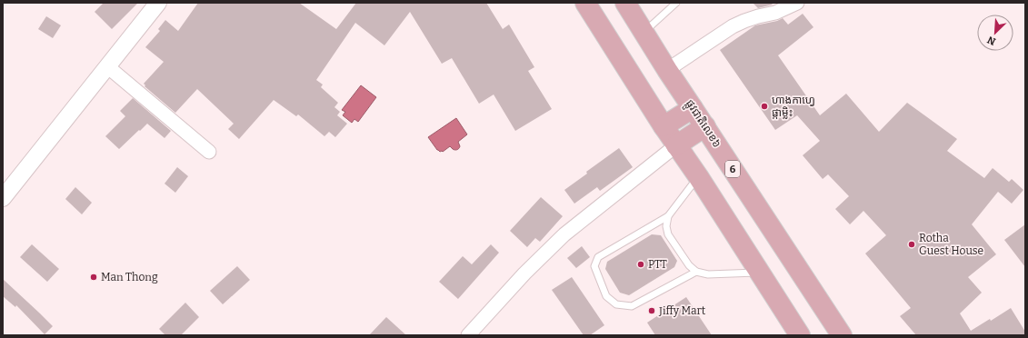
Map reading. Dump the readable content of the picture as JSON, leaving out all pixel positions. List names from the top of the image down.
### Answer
{
  "streets": {
    "main road": ["ផ្លូវជាតិលេខ៦", "6"]
  },
  "places": [
    "ហាងកាហ្វេ ផ្កាម្លិះ",
    "Rotha Guest House",
    "PTT",
    "Man Thong",
    "Jiffy Mart"
  ],
  "north": "bottom left"
}
